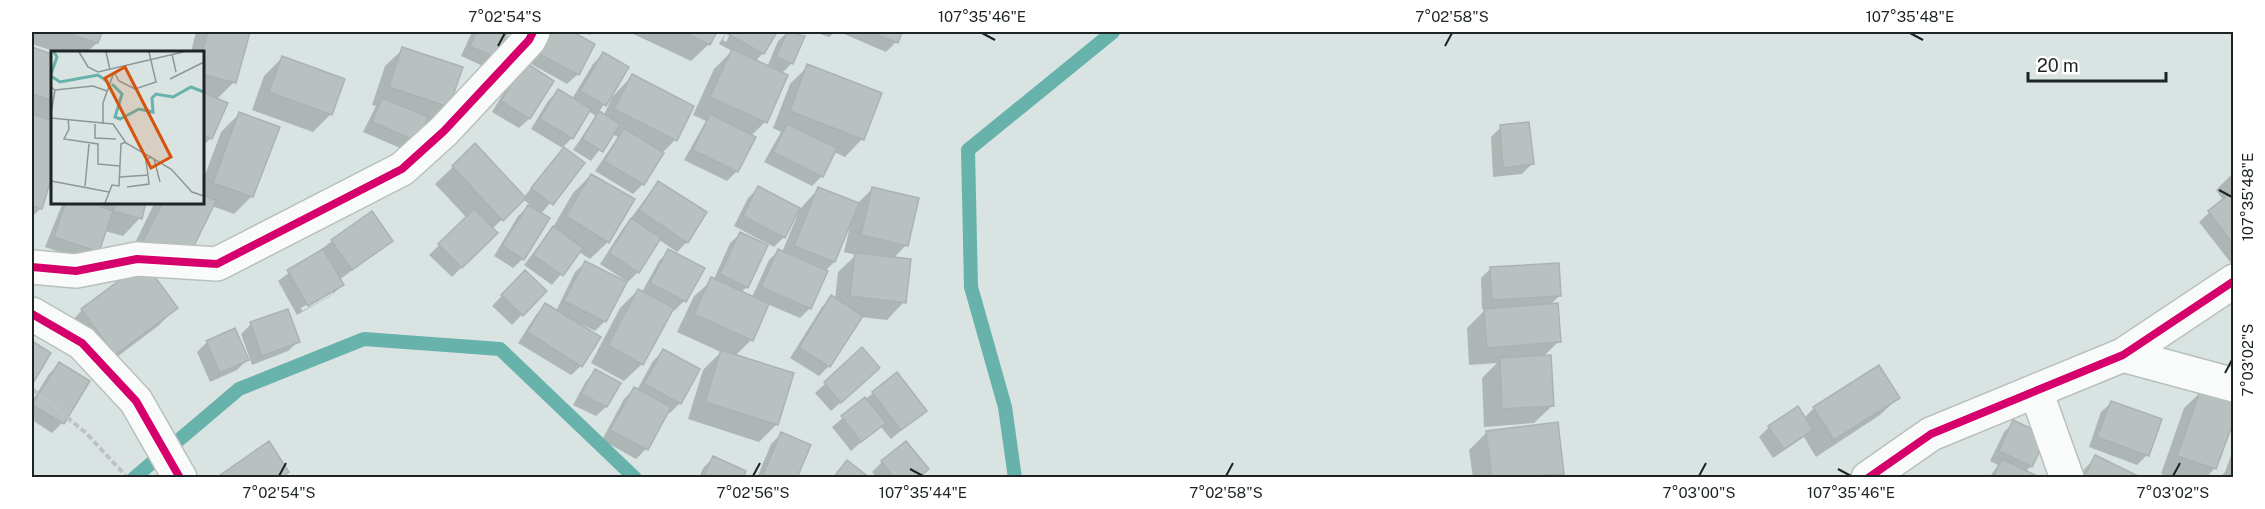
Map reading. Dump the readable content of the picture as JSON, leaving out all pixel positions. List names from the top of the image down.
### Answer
{
  "scale_bar": "20 m",
  "coordinates": [
    "7°02'54\"S",
    "107°35'46\"E",
    "7°02'58\"S",
    "107°35'48\"E",
    "7°03'02\"S",
    "7°02'56\"S",
    "107°35'44\"E",
    "7°03'00\"S"
  ]
}
